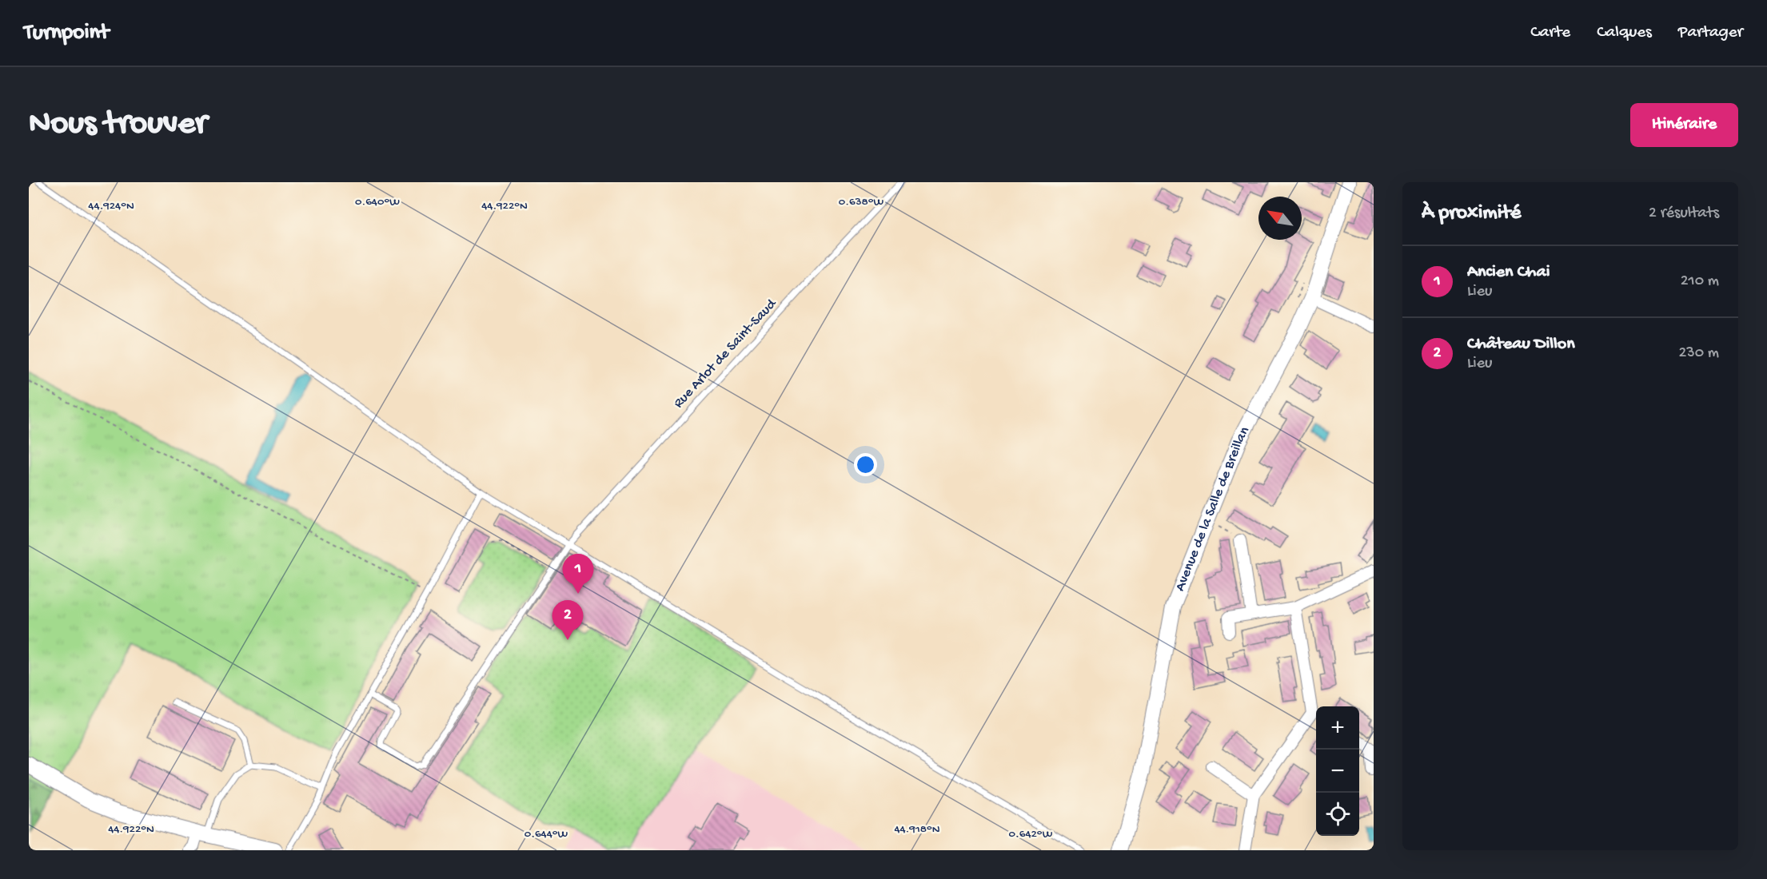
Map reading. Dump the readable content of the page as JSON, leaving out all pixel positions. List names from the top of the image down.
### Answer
{
  "streets": {
    "street": ["Avenue de la Salle de Breillan"],
    "lane": ["Rue Arlot de Saint-Saud"]
  },
  "north": "top left",
  "page": {
    "header": "Turnpoint",
    "nav": ["Carte", "Calques", "Partager"],
    "buttons": "Itinéraire",
    "title": "Nous trouver",
    "heading": ["À proximité", "2 résultats"],
    "list": [
      {
        "mark": "1",
        "name": "Ancien Chai",
        "note": "Lieu",
        "value": "210 m"
      },
      {
        "mark": "2",
        "name": "Château Dillon",
        "note": "Lieu",
        "value": "230 m"
      }
    ],
    "pins": ["1", "2"],
    "map_buttons": ["+", "−"]
  },
  "coordinates": [
    "0.640°W",
    "0.638°W",
    "44.924°N",
    "44.922°N",
    "44.918°N",
    "0.644°W",
    "0.642°W"
  ]
}
